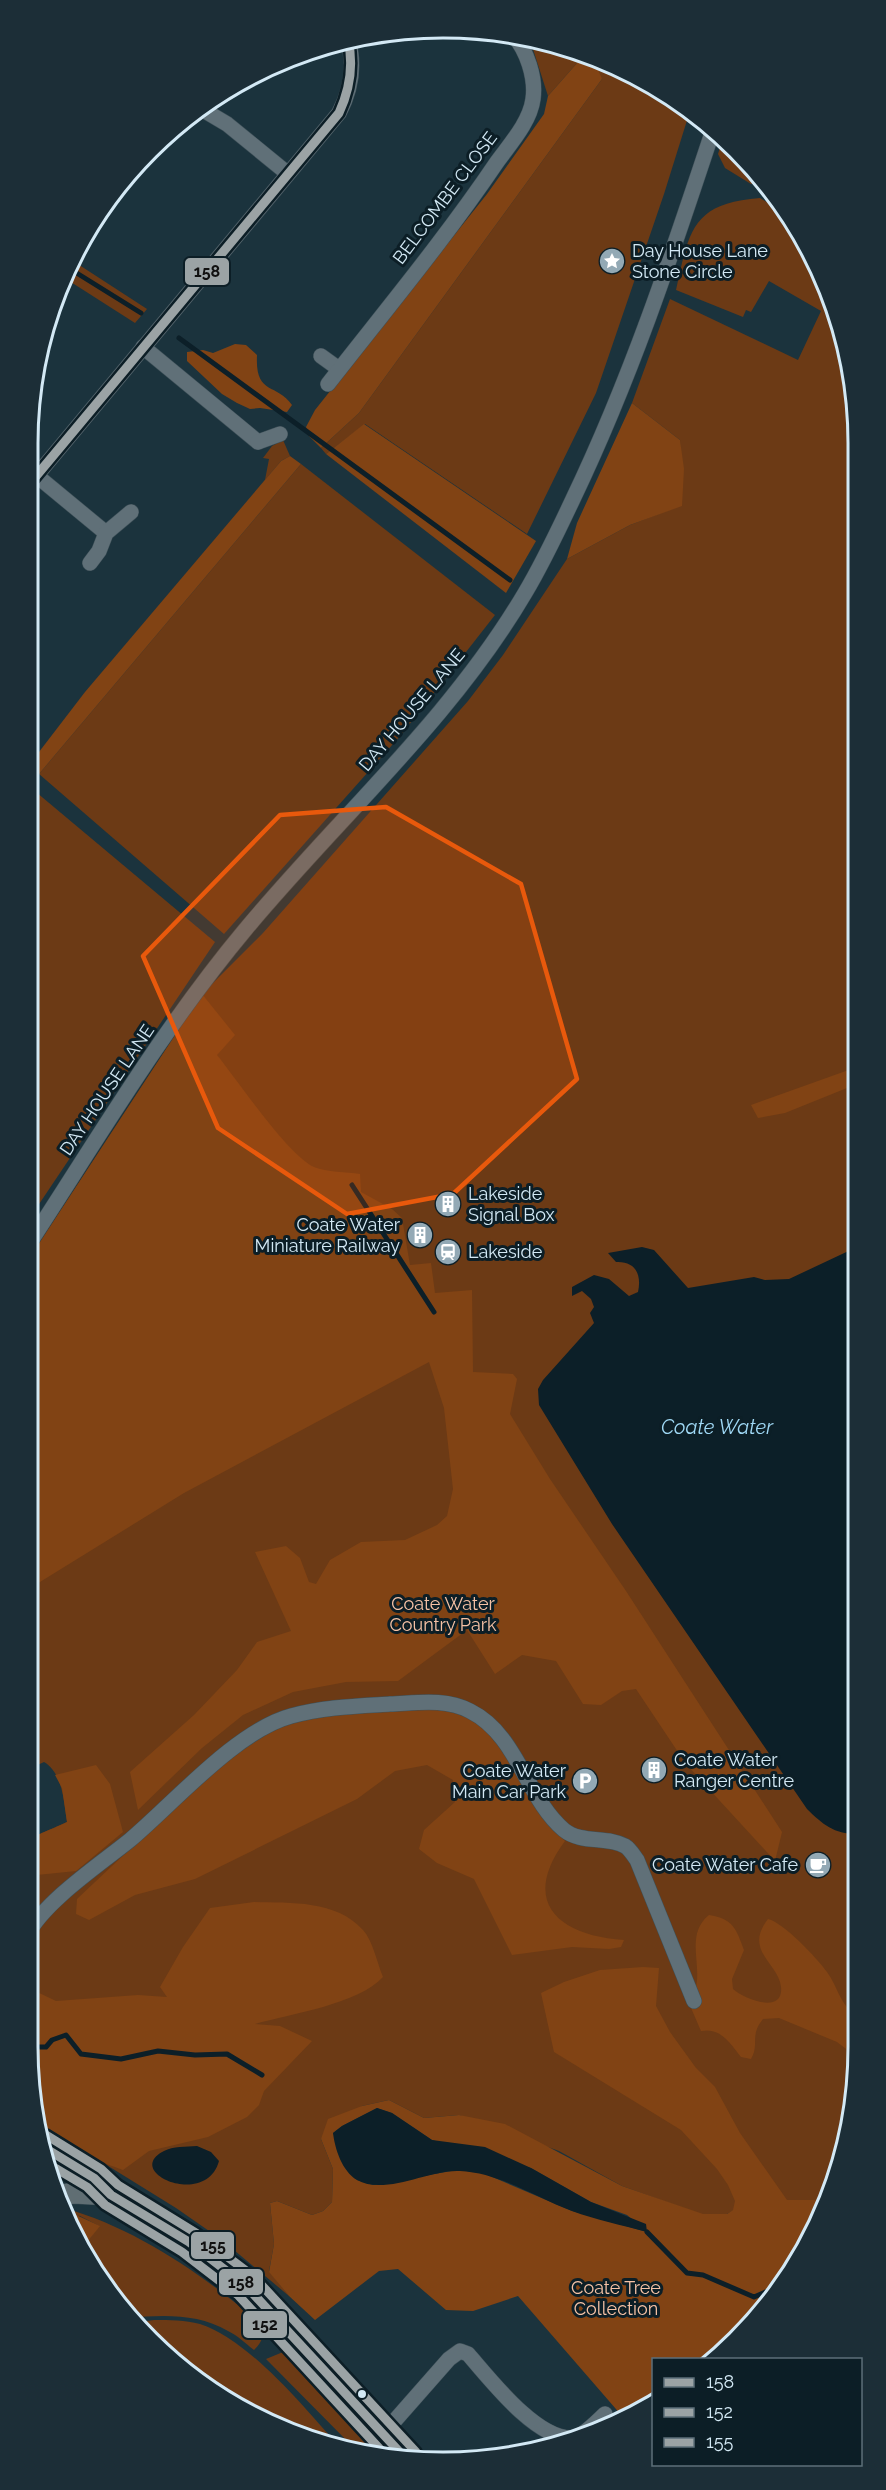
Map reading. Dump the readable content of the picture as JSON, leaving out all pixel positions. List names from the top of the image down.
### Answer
{
  "streets": {
    "street": ["BELCOMBE CLOSE", "DAY HOUSE LANE"]
  },
  "water": ["Coate Water"],
  "parks": ["Coate Water Country Park", "Coate Tree Collection"],
  "places": {
    "place": ["Day House Lane Stone Circle"],
    "building": ["Lakeside Signal Box", "Coate Water Miniature Railway", "Coate Water Ranger Centre"],
    "station": ["Lakeside"],
    "parking": ["Coate Water Main Car Park"],
    "cafe": ["Coate Water Cafe"]
  },
  "lines": ["transit line 158", "transit line 155", "transit line 152"],
  "legend": ["158", "152", "155"]
}
